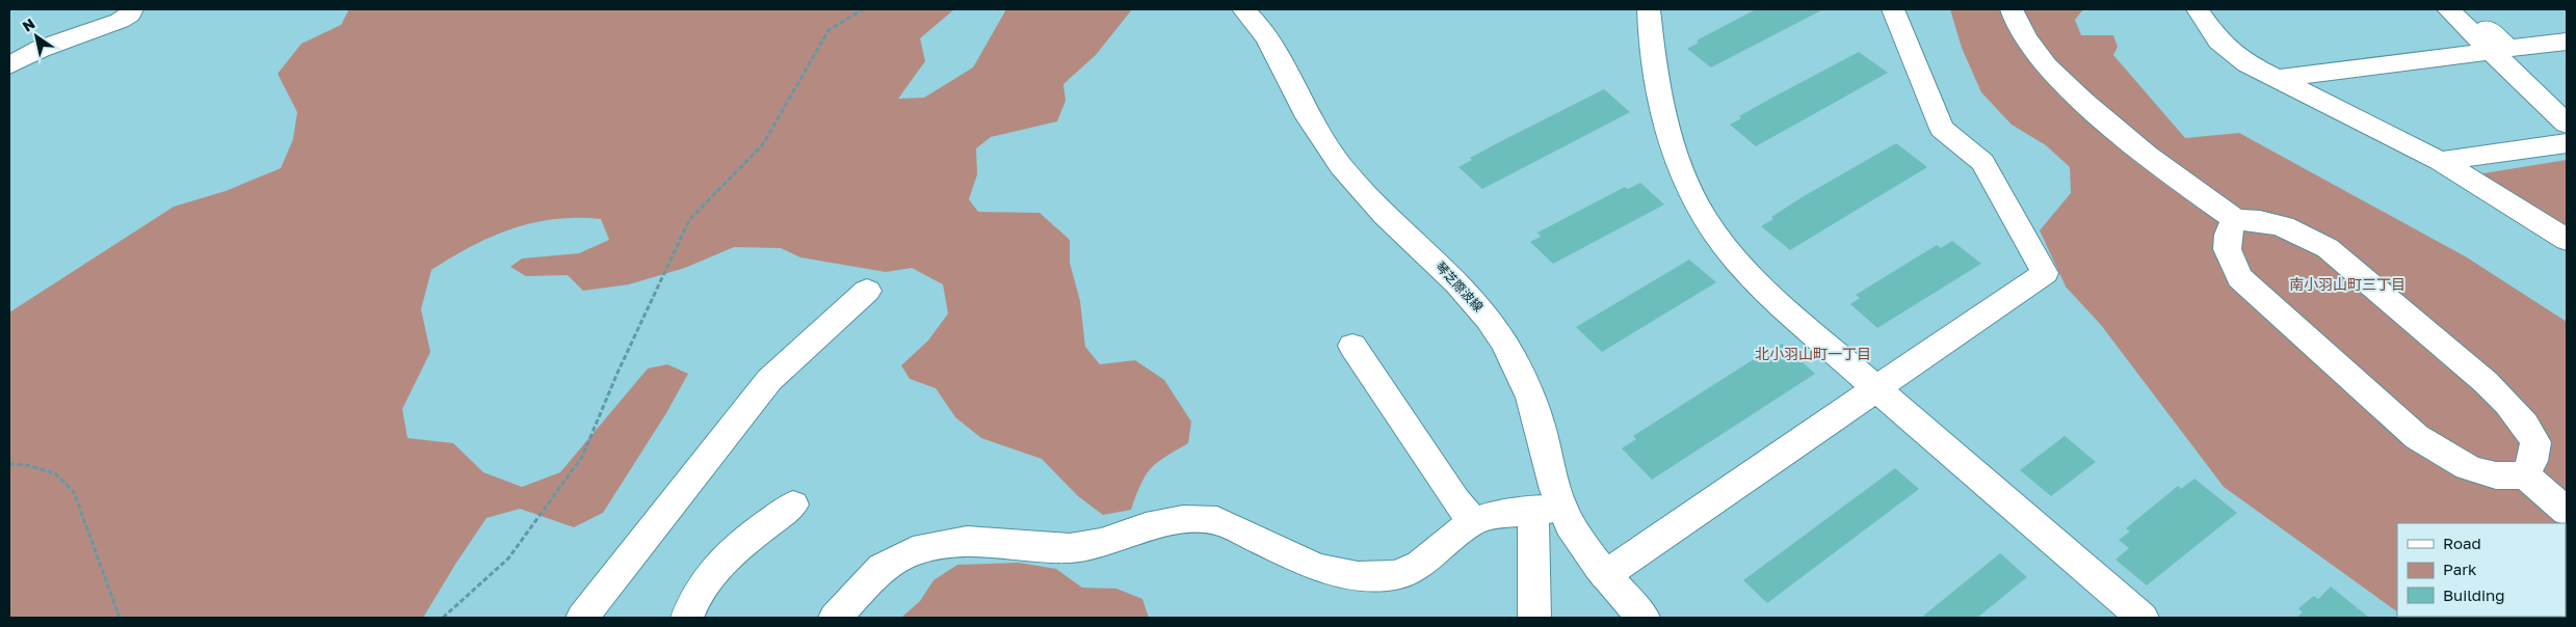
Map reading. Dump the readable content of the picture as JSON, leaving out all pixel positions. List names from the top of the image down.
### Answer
{
  "streets": {
    "street": ["琴芝際波線"]
  },
  "districts": ["南小羽山町三丁目", "北小羽山町一丁目"],
  "legend": ["Road", "Park", "Building"],
  "north": "top left"
}
